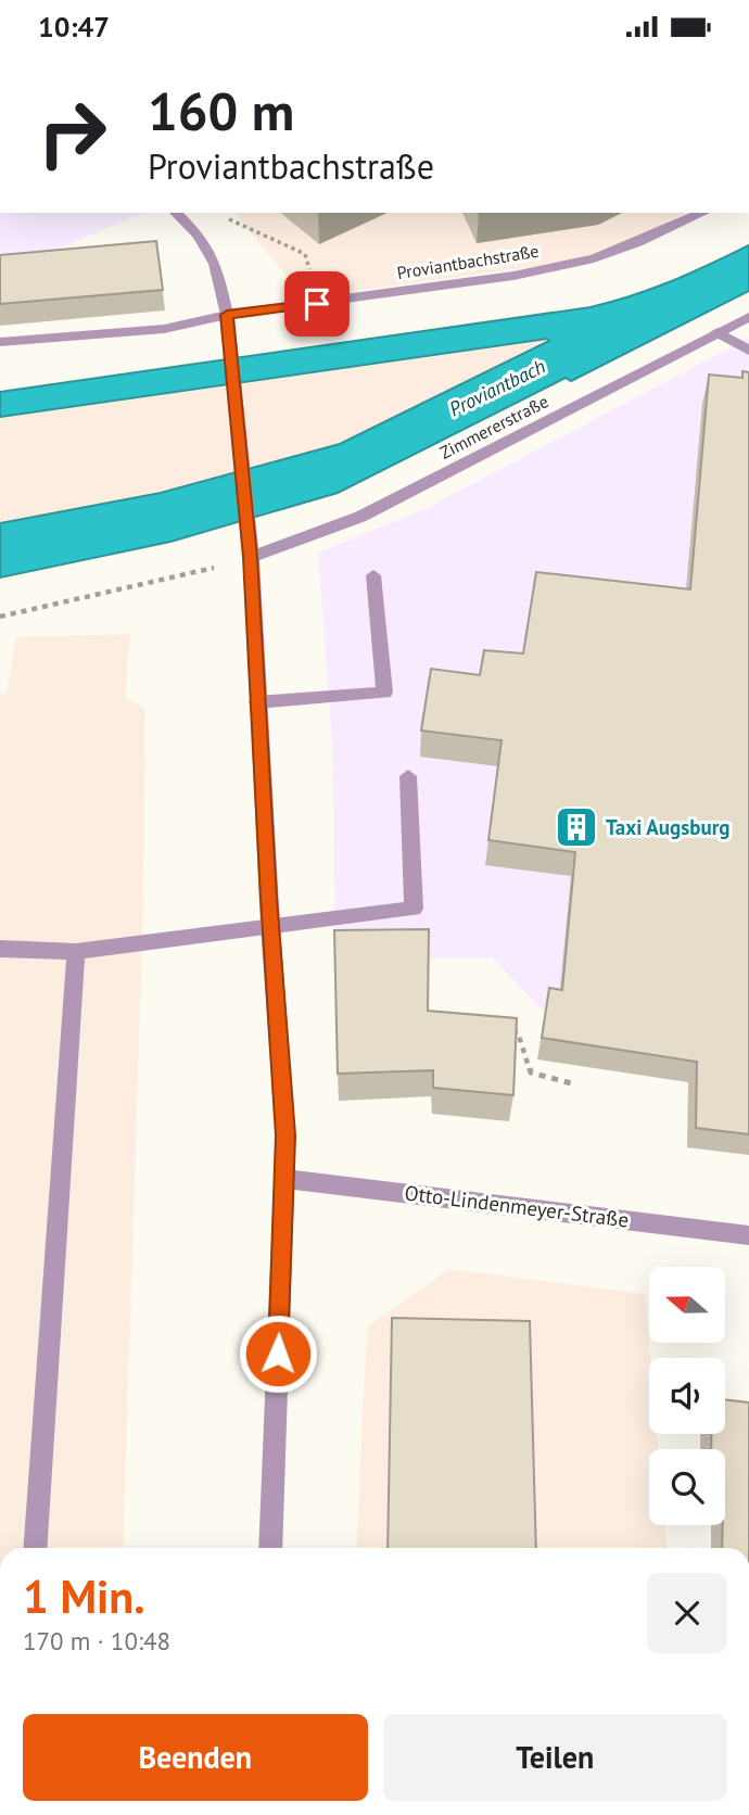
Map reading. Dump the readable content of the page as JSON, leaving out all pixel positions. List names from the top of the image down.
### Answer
{
  "streets": {
    "street": ["Proviantbachstraße", "Zimmererstraße", "Otto-Lindenmeyer-Straße"]
  },
  "water": ["Proviantbach"],
  "places": {
    "building": ["Taxi Augsburg"]
  },
  "north": "left",
  "page": {
    "status": "10:47",
    "turn": ["160 m", "Proviantbachstraße"],
    "heading": ["1 Min.", "170 m · 10:48"],
    "buttons": ["Beenden", "Teilen"]
  }
}
